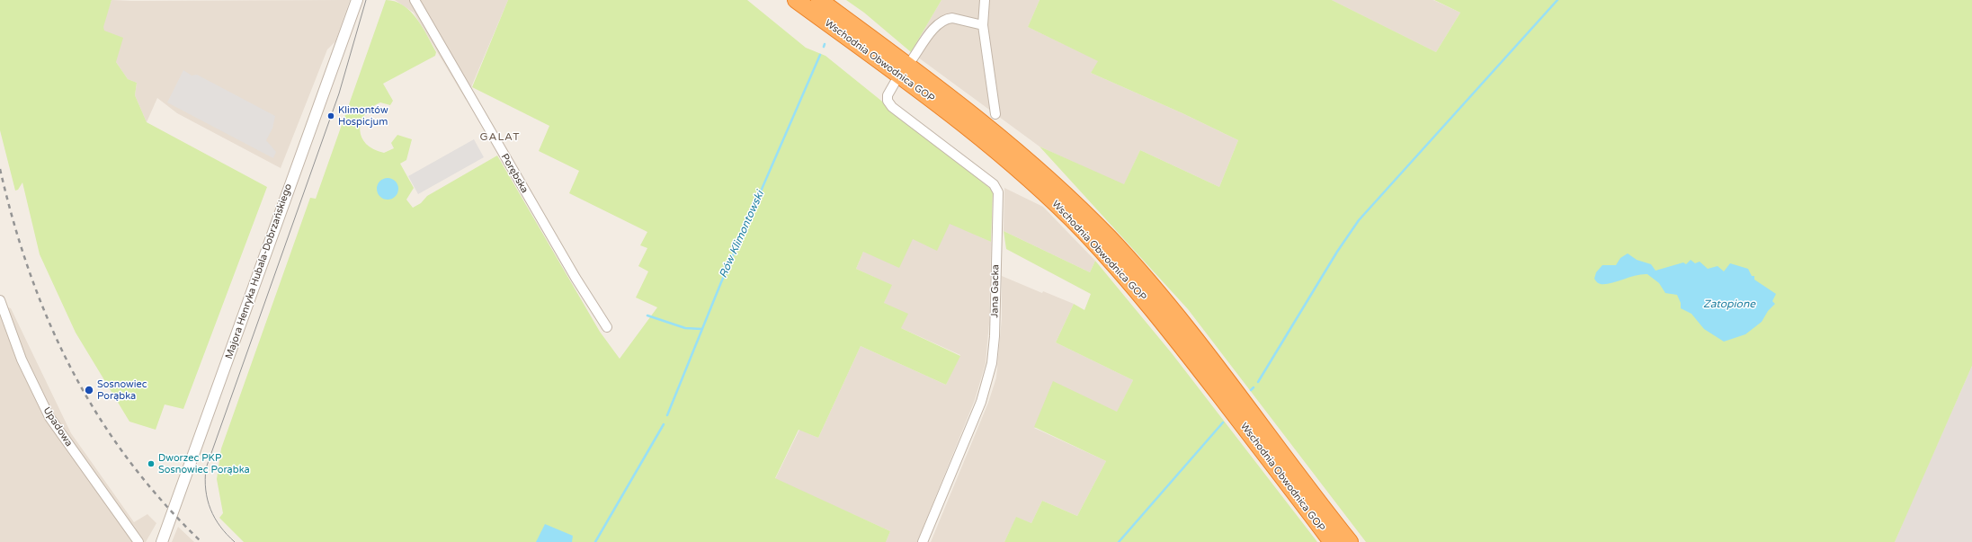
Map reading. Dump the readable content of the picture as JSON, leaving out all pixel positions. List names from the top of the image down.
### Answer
{
  "streets": {
    "highway": ["Wschodnia Obwodnica GOP"],
    "street": [
      "Porębska",
      "Majora Henryka Hubala-Dobrzańskiego",
      "Jana Gacka",
      "Upadowa"
    ]
  },
  "districts": ["GALAT"],
  "water": ["Rów Klimontowski", "Zatopione"],
  "places": ["Klimontów Hospicjum", "Sosnowiec Porąbka", "Dworzec PKP Sosnowiec Porąbka"]
}
